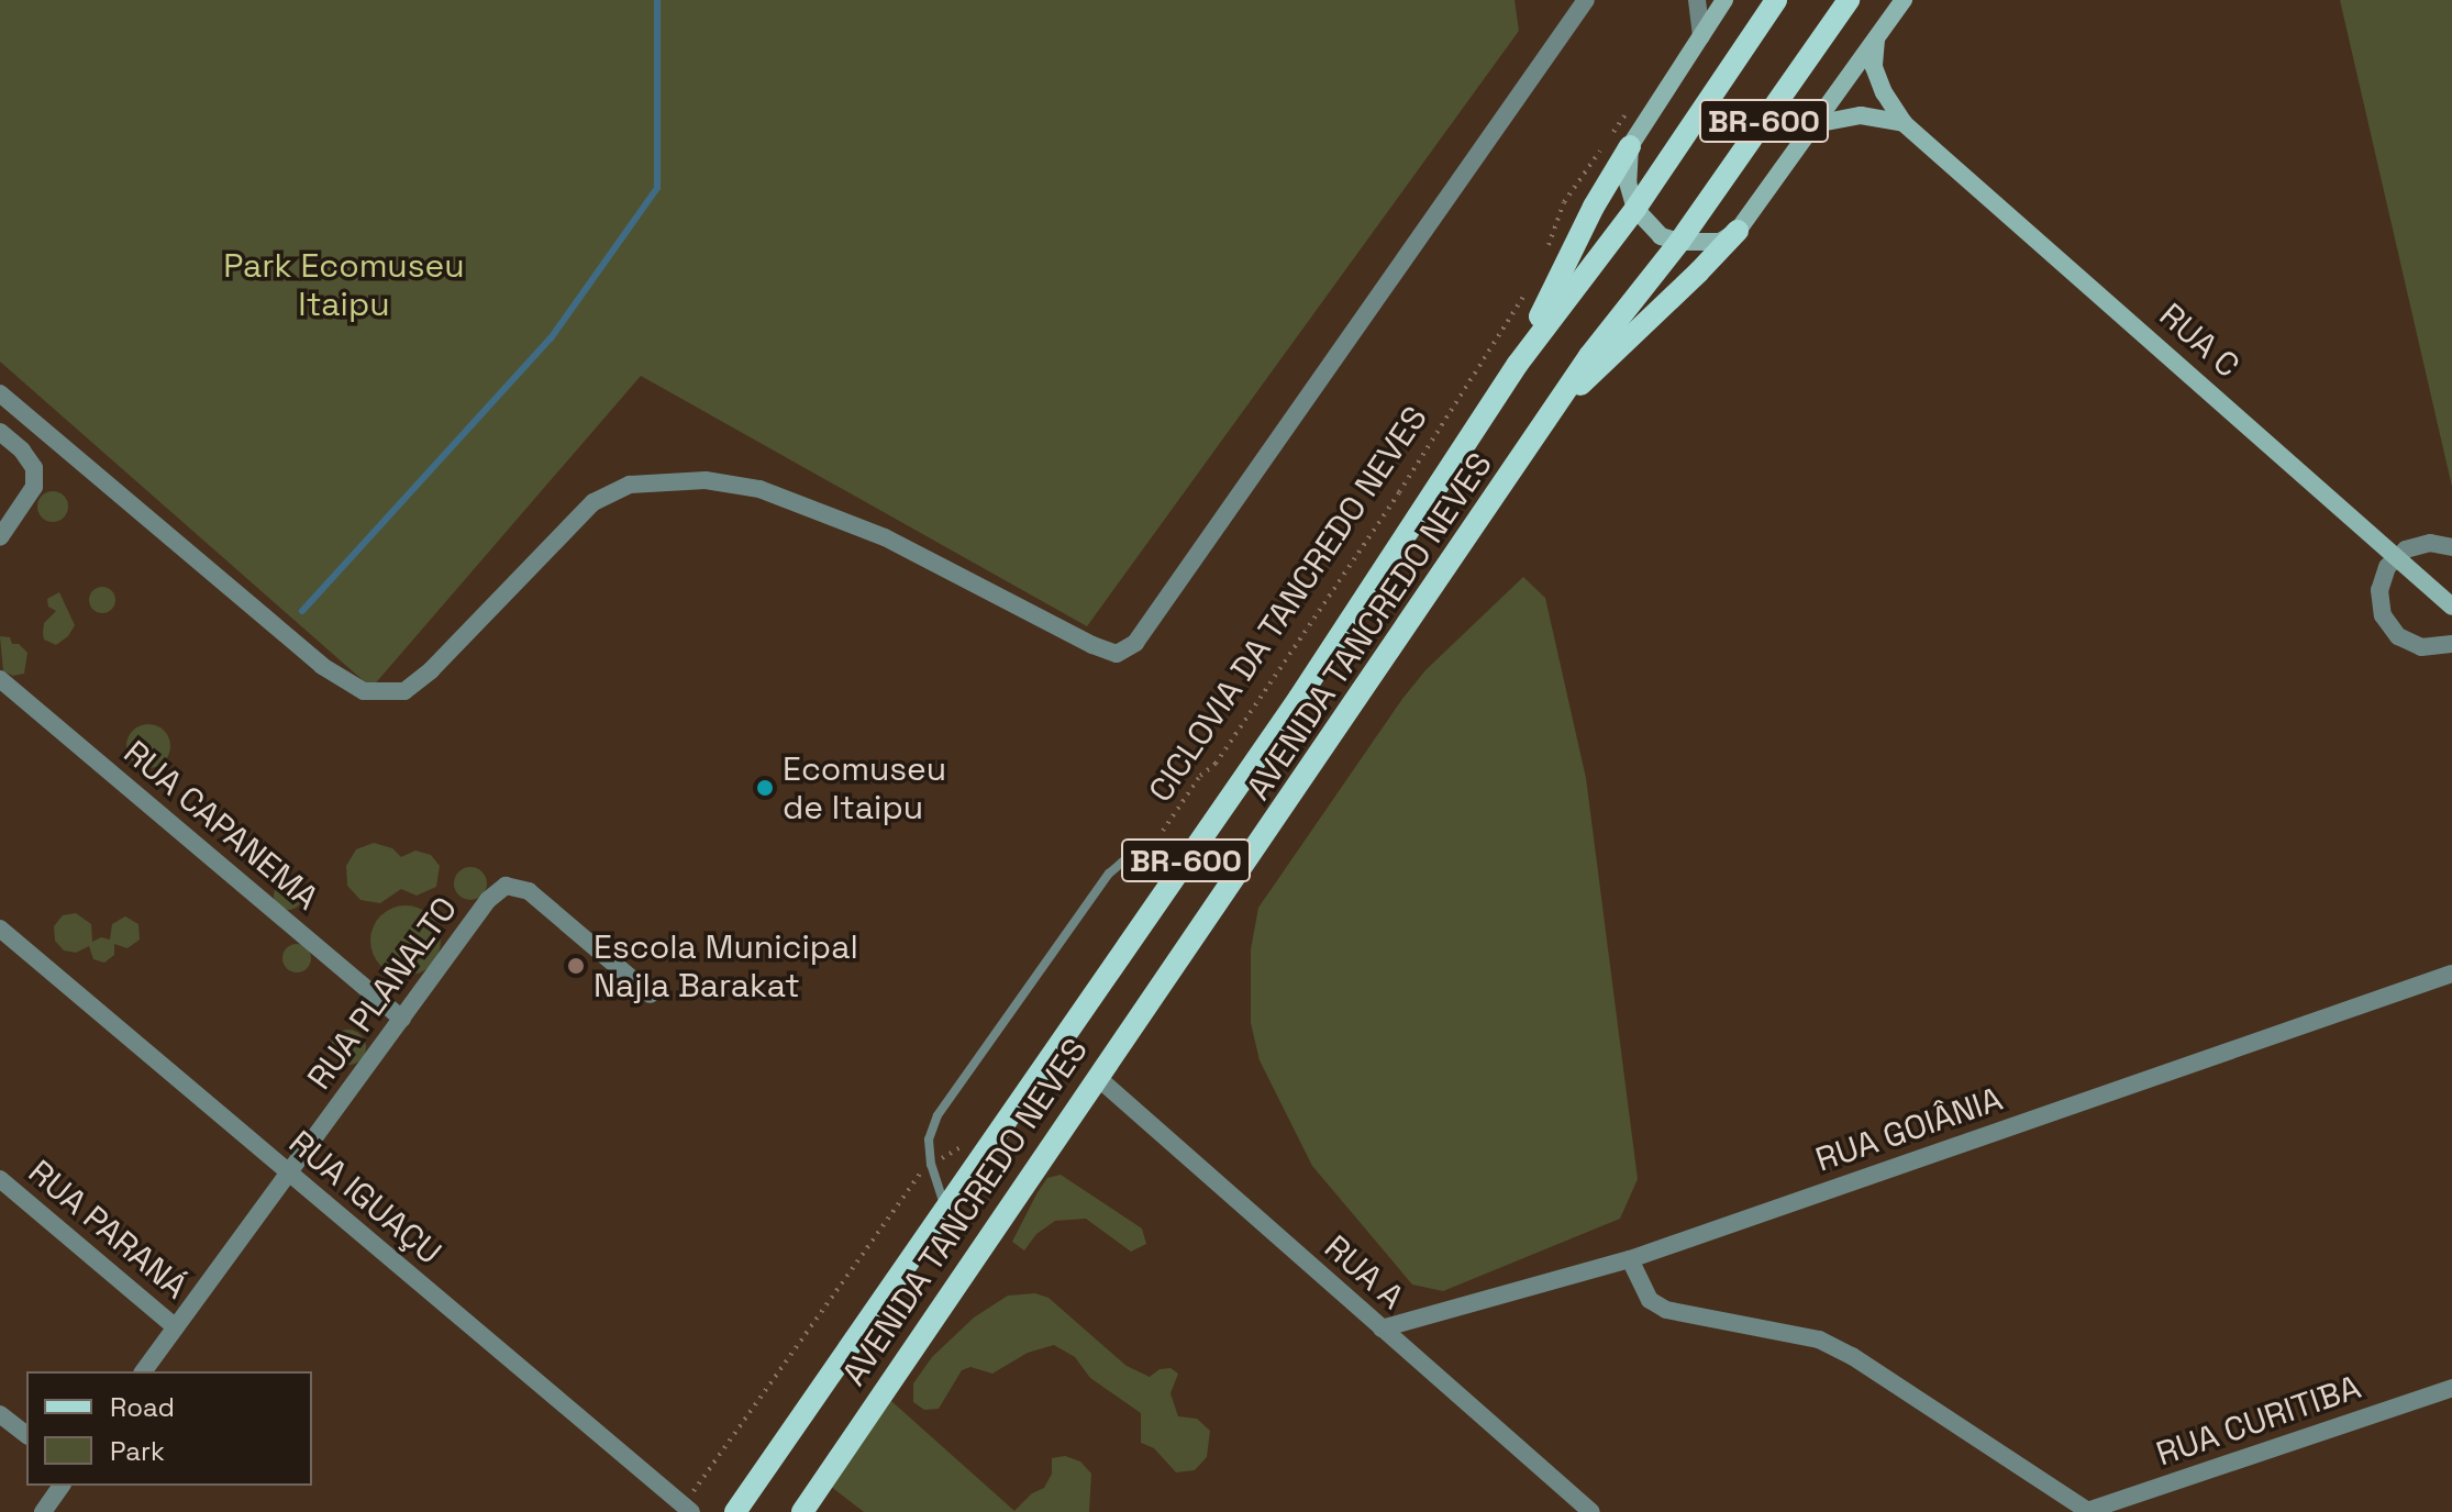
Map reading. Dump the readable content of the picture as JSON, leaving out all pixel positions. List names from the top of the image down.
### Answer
{
  "streets": {
    "main road": ["BR-600", "AVENIDA TANCREDO NEVES"],
    "street": [
      "RUA C",
      "RUA CAPANEMA",
      "RUA PLANALTO",
      "RUA GOIÂNIA",
      "RUA IGUAÇU",
      "RUA PARANÁ",
      "RUA A",
      "RUA CURITIBA"
    ],
    "path": ["CICLOVIA DA TANCREDO NEVES"]
  },
  "crossings": [
    ["AVENIDA TANCREDO NEVES", "RUA A"],
    ["RUA CAPANEMA", "RUA PLANALTO"],
    ["RUA PLANALTO", "RUA IGUAÇU"],
    ["RUA PLANALTO", "RUA PARANÁ"],
    ["RUA GOIÂNIA", "RUA A"]
  ],
  "parks": ["Park Ecomuseu Itaipu"],
  "places": ["Ecomuseu de Itaipu", "Escola Municipal Najla Barakat"],
  "legend": ["Road", "Park"]
}
